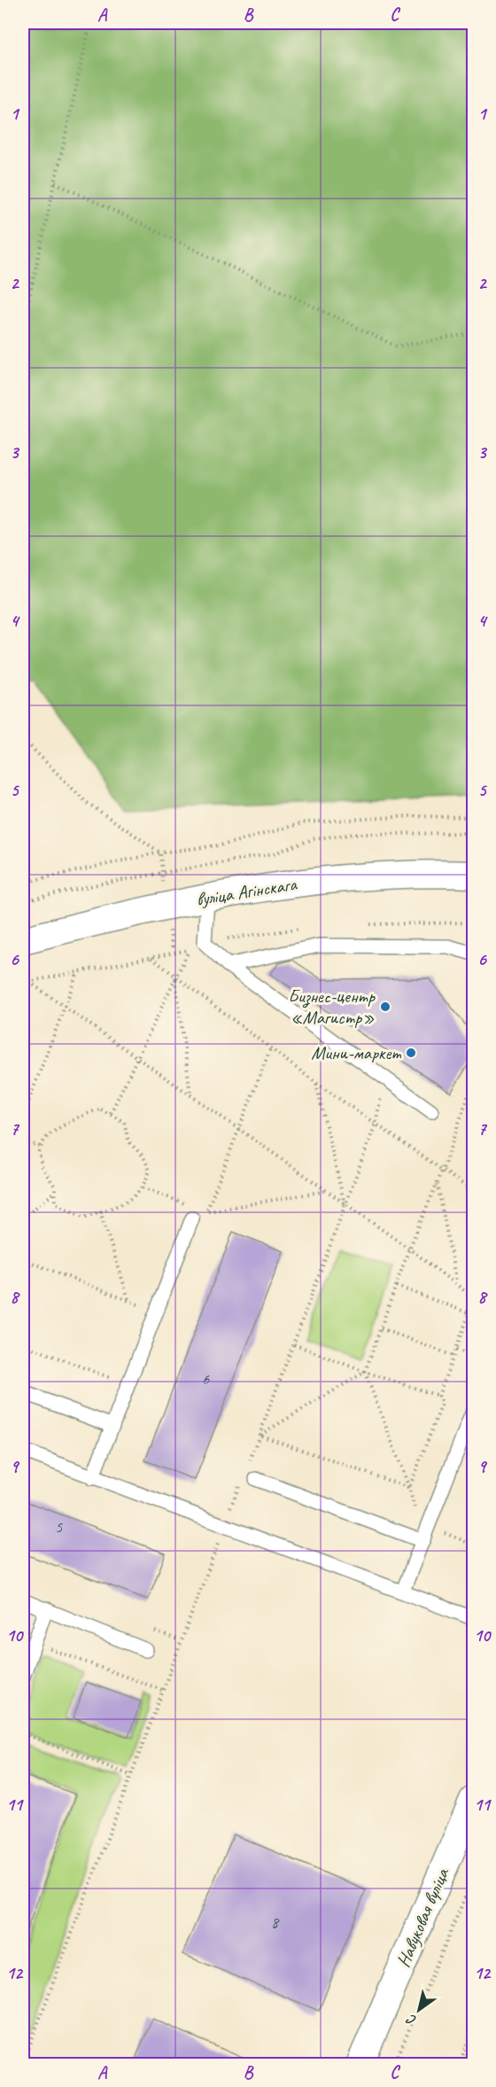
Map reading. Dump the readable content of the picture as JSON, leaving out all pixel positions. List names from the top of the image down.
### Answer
{
  "streets": {
    "street": ["вуліца Агінскага", "Навуковая вуліца"]
  },
  "places": ["Бизнес-центр «Магистр»", "Мини-маркет"],
  "house_numbers": ["6", "5", "8"],
  "north": "bottom left",
  "grid": {
    "columns": ["A", "B", "C"],
    "rows": [
      "1",
      "2",
      "3",
      "4",
      "5",
      "6",
      "7",
      "8",
      "9",
      "10",
      "11",
      "12"
    ]
  }
}
